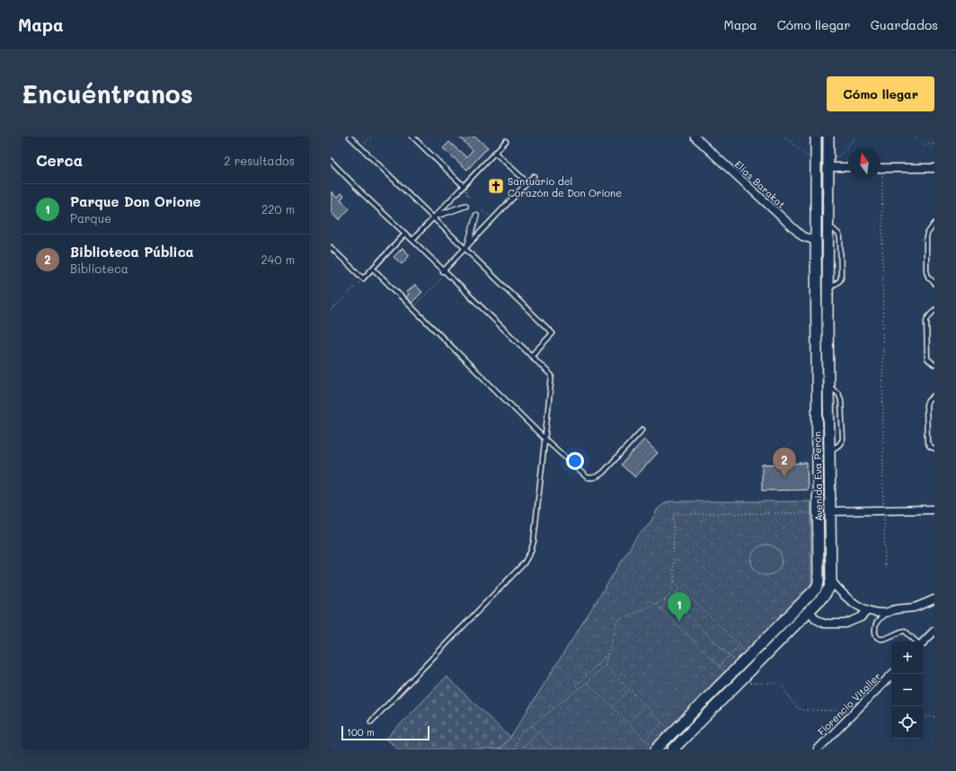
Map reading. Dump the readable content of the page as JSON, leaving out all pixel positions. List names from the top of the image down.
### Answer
{
  "streets": {
    "main road": ["Avenida Eva Perón"],
    "street": ["Elías Barakat", "Florencio Vitaller"]
  },
  "crossings": [
    ["Elías Barakat", "Avenida Eva Perón"]
  ],
  "places": {
    "church": ["Santuario del Corazón de Don Orione"]
  },
  "scale_bar": "100 m",
  "north": "top",
  "page": {
    "header": "Mapa",
    "nav": ["Mapa", "Cómo llegar", "Guardados"],
    "buttons": "Cómo llegar",
    "title": "Encuéntranos",
    "heading": ["Cerca", "2 resultados"],
    "list": [
      {
        "mark": "1",
        "name": "Parque Don Orione",
        "note": "Parque",
        "value": "220 m"
      },
      {
        "mark": "2",
        "name": "Biblioteca Pública",
        "note": "Biblioteca",
        "value": "240 m"
      }
    ],
    "pins": ["2", "1"],
    "map_buttons": ["+", "−"],
    "scale": "100 m"
  }
}
